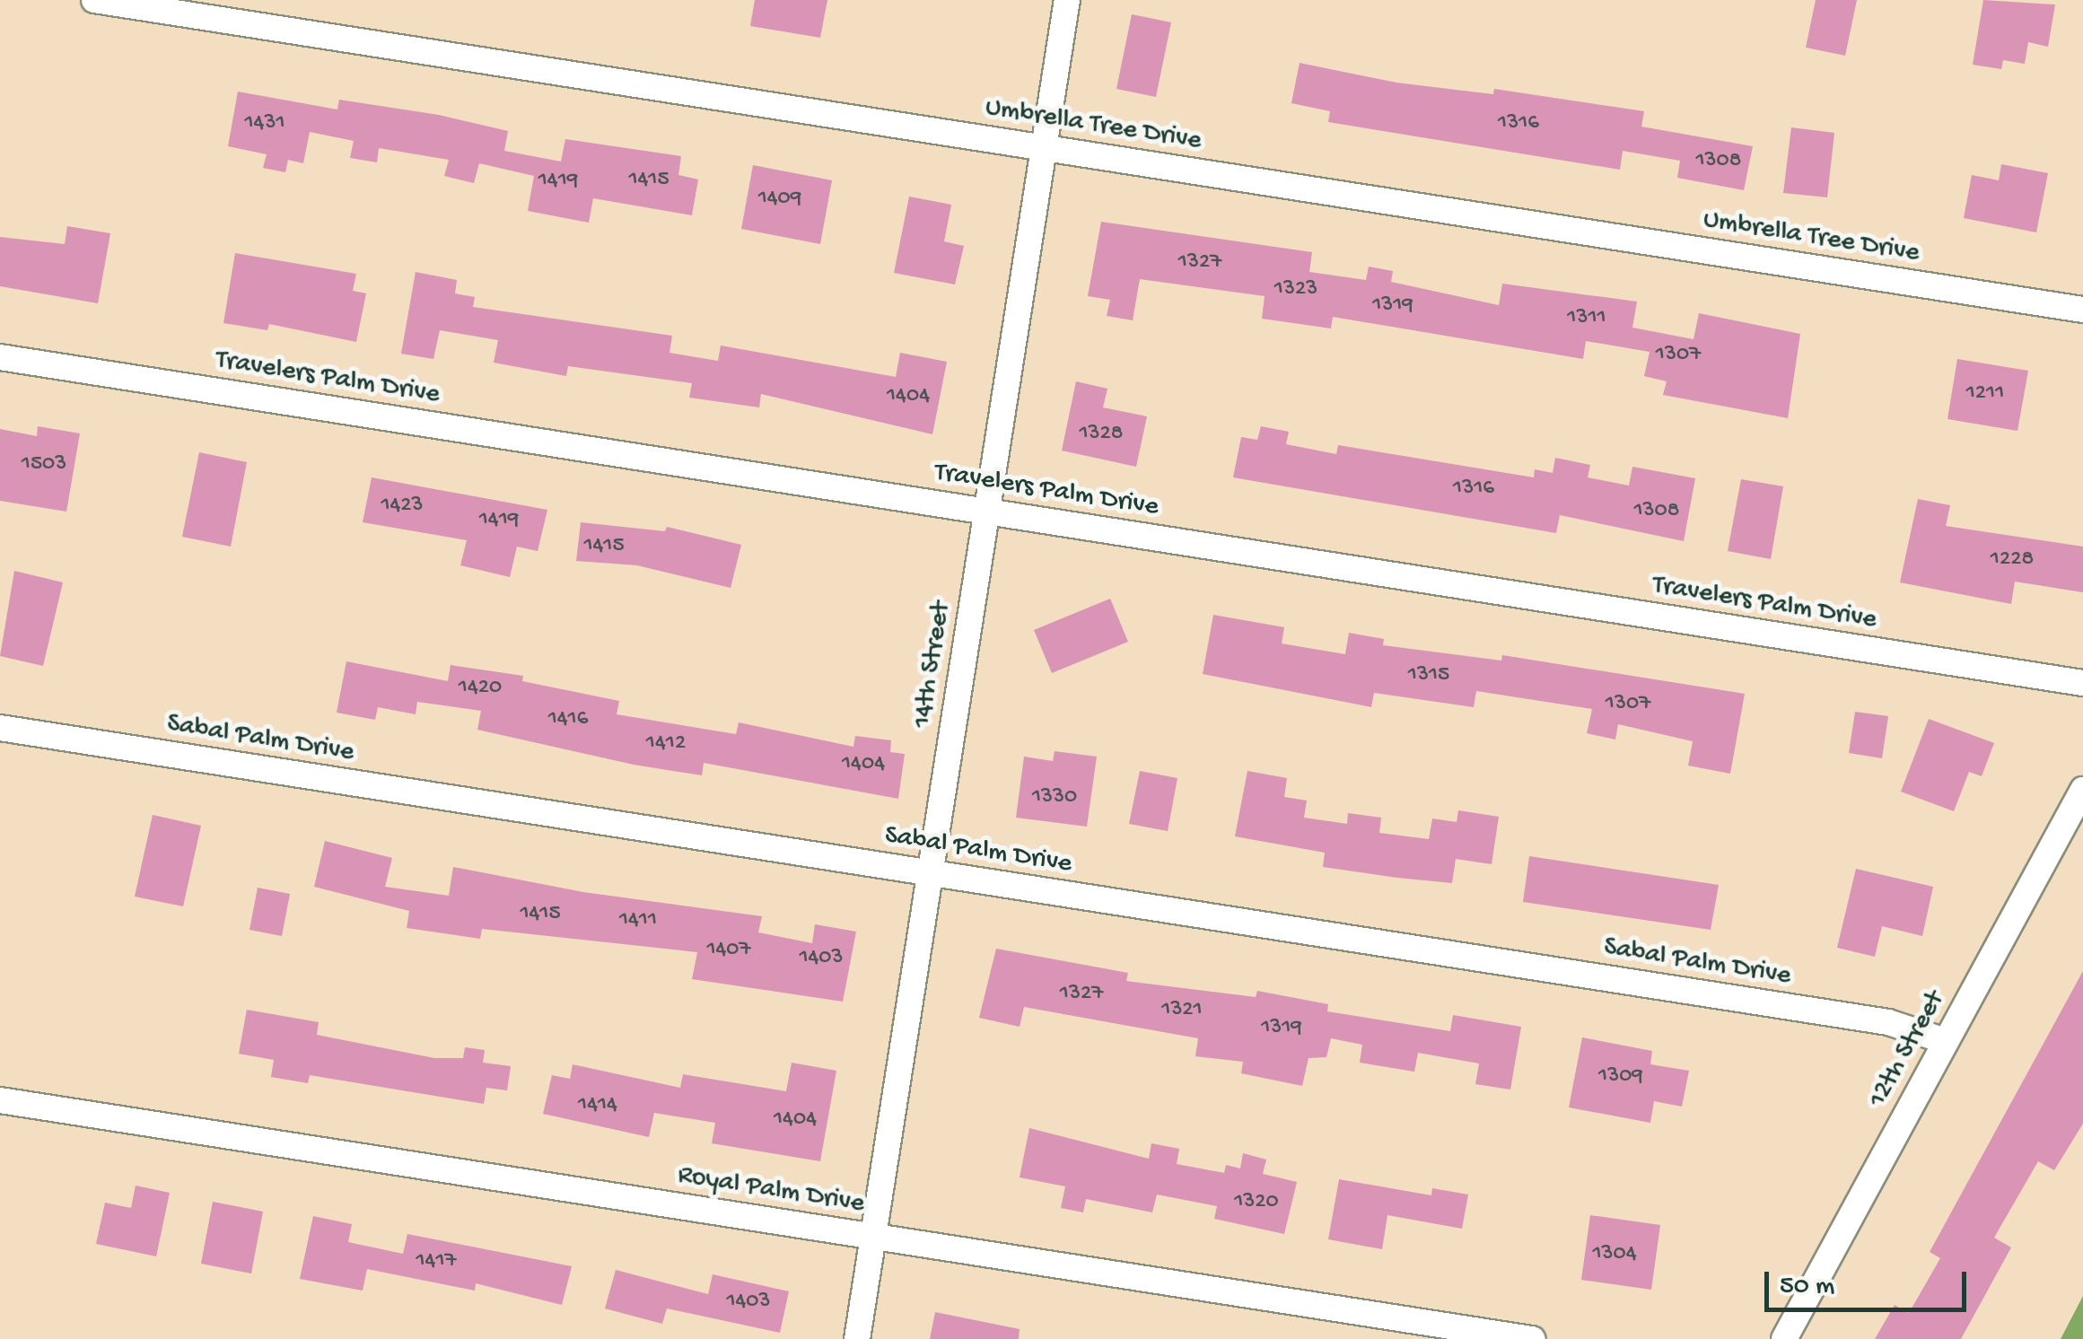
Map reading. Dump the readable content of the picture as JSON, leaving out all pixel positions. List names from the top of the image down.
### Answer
{
  "streets": {
    "street": [
      "Umbrella Tree Drive",
      "Travelers Palm Drive",
      "14th Street",
      "Sabal Palm Drive",
      "12th Street",
      "Royal Palm Drive"
    ]
  },
  "crossings": [
    ["Umbrella Tree Drive", "14th Street"],
    ["Travelers Palm Drive", "14th Street"],
    ["14th Street", "Sabal Palm Drive"],
    ["14th Street", "Royal Palm Drive"],
    ["Sabal Palm Drive", "12th Street"]
  ],
  "house_numbers": [
    "1431",
    "1316",
    "1308",
    "1415",
    "1419",
    "1409",
    "1327",
    "1323",
    "1319",
    "1311",
    "1307",
    "1211",
    "1404",
    "1328",
    "1503",
    "1316",
    "1423",
    "1308",
    "1419",
    "1415",
    "1228",
    "1315",
    "1420",
    "1307",
    "1416",
    "1412",
    "1404",
    "1330",
    "1415",
    "1411",
    "1407",
    "1403",
    "1327",
    "1321",
    "1319",
    "1309",
    "1414",
    "1404",
    "1320",
    "1304",
    "1417",
    "1403"
  ],
  "scale_bar": "50 m"
}
